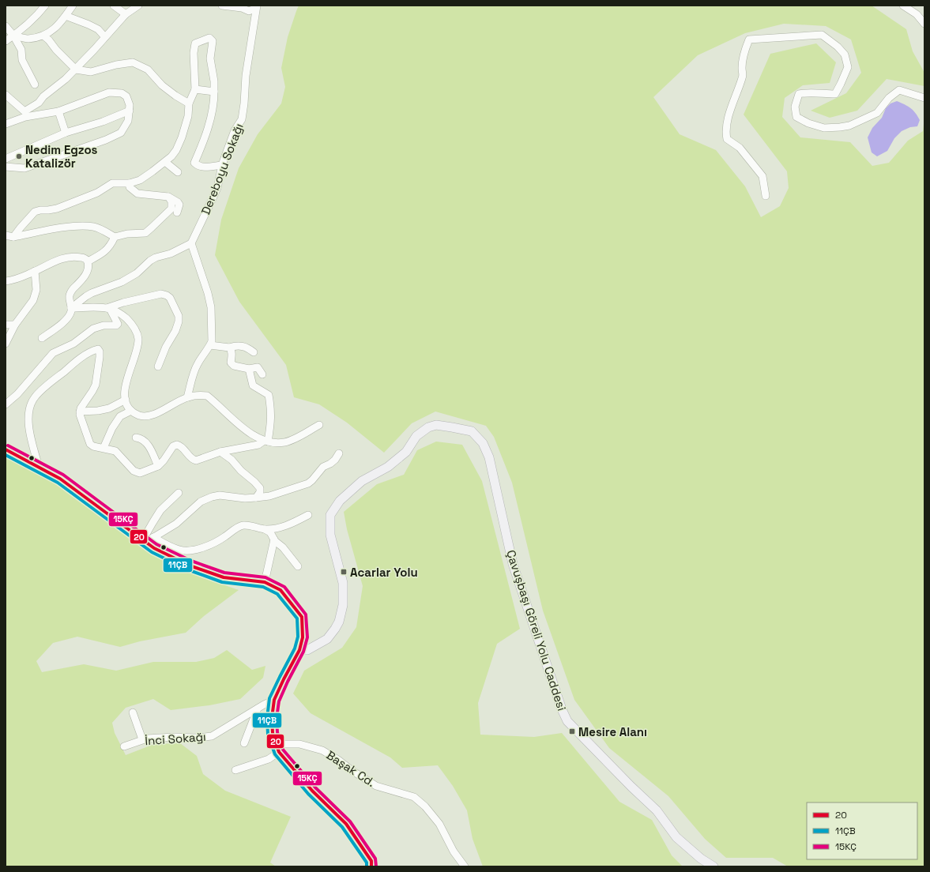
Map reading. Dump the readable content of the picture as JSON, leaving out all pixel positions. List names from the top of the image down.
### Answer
{
  "streets": {
    "main road": ["Çavuşbaşı Göreli Yolu Caddesi"],
    "street": ["Dereboyu Sokağı", "İnci Sokağı", "Başak Cd."]
  },
  "places": {
    "other": ["Nedim Egzos Katalizör"],
    "transit": ["Acarlar Yolu", "Mesire Alanı"]
  },
  "lines": ["transit line 15KÇ", "transit line 20", "transit line 11ÇB"],
  "legend": ["20", "11ÇB", "15KÇ"]
}
